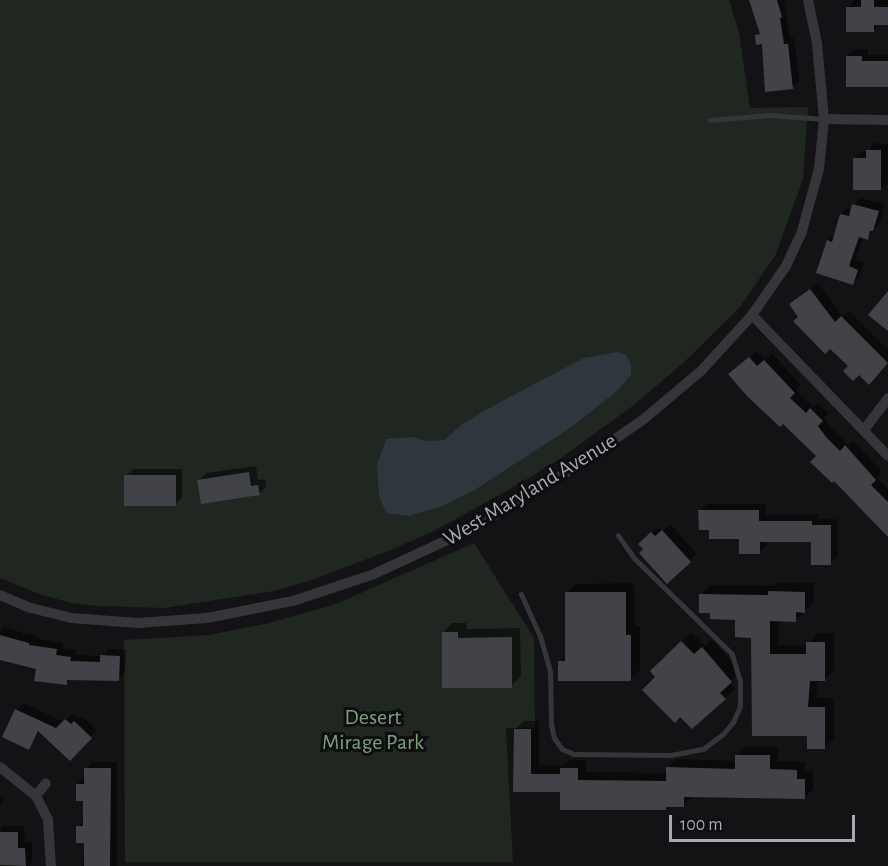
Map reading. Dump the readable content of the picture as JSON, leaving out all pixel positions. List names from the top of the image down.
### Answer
{
  "streets": {
    "street": ["West Maryland Avenue"]
  },
  "parks": ["Desert Mirage Park"],
  "scale_bar": "100 m"
}
